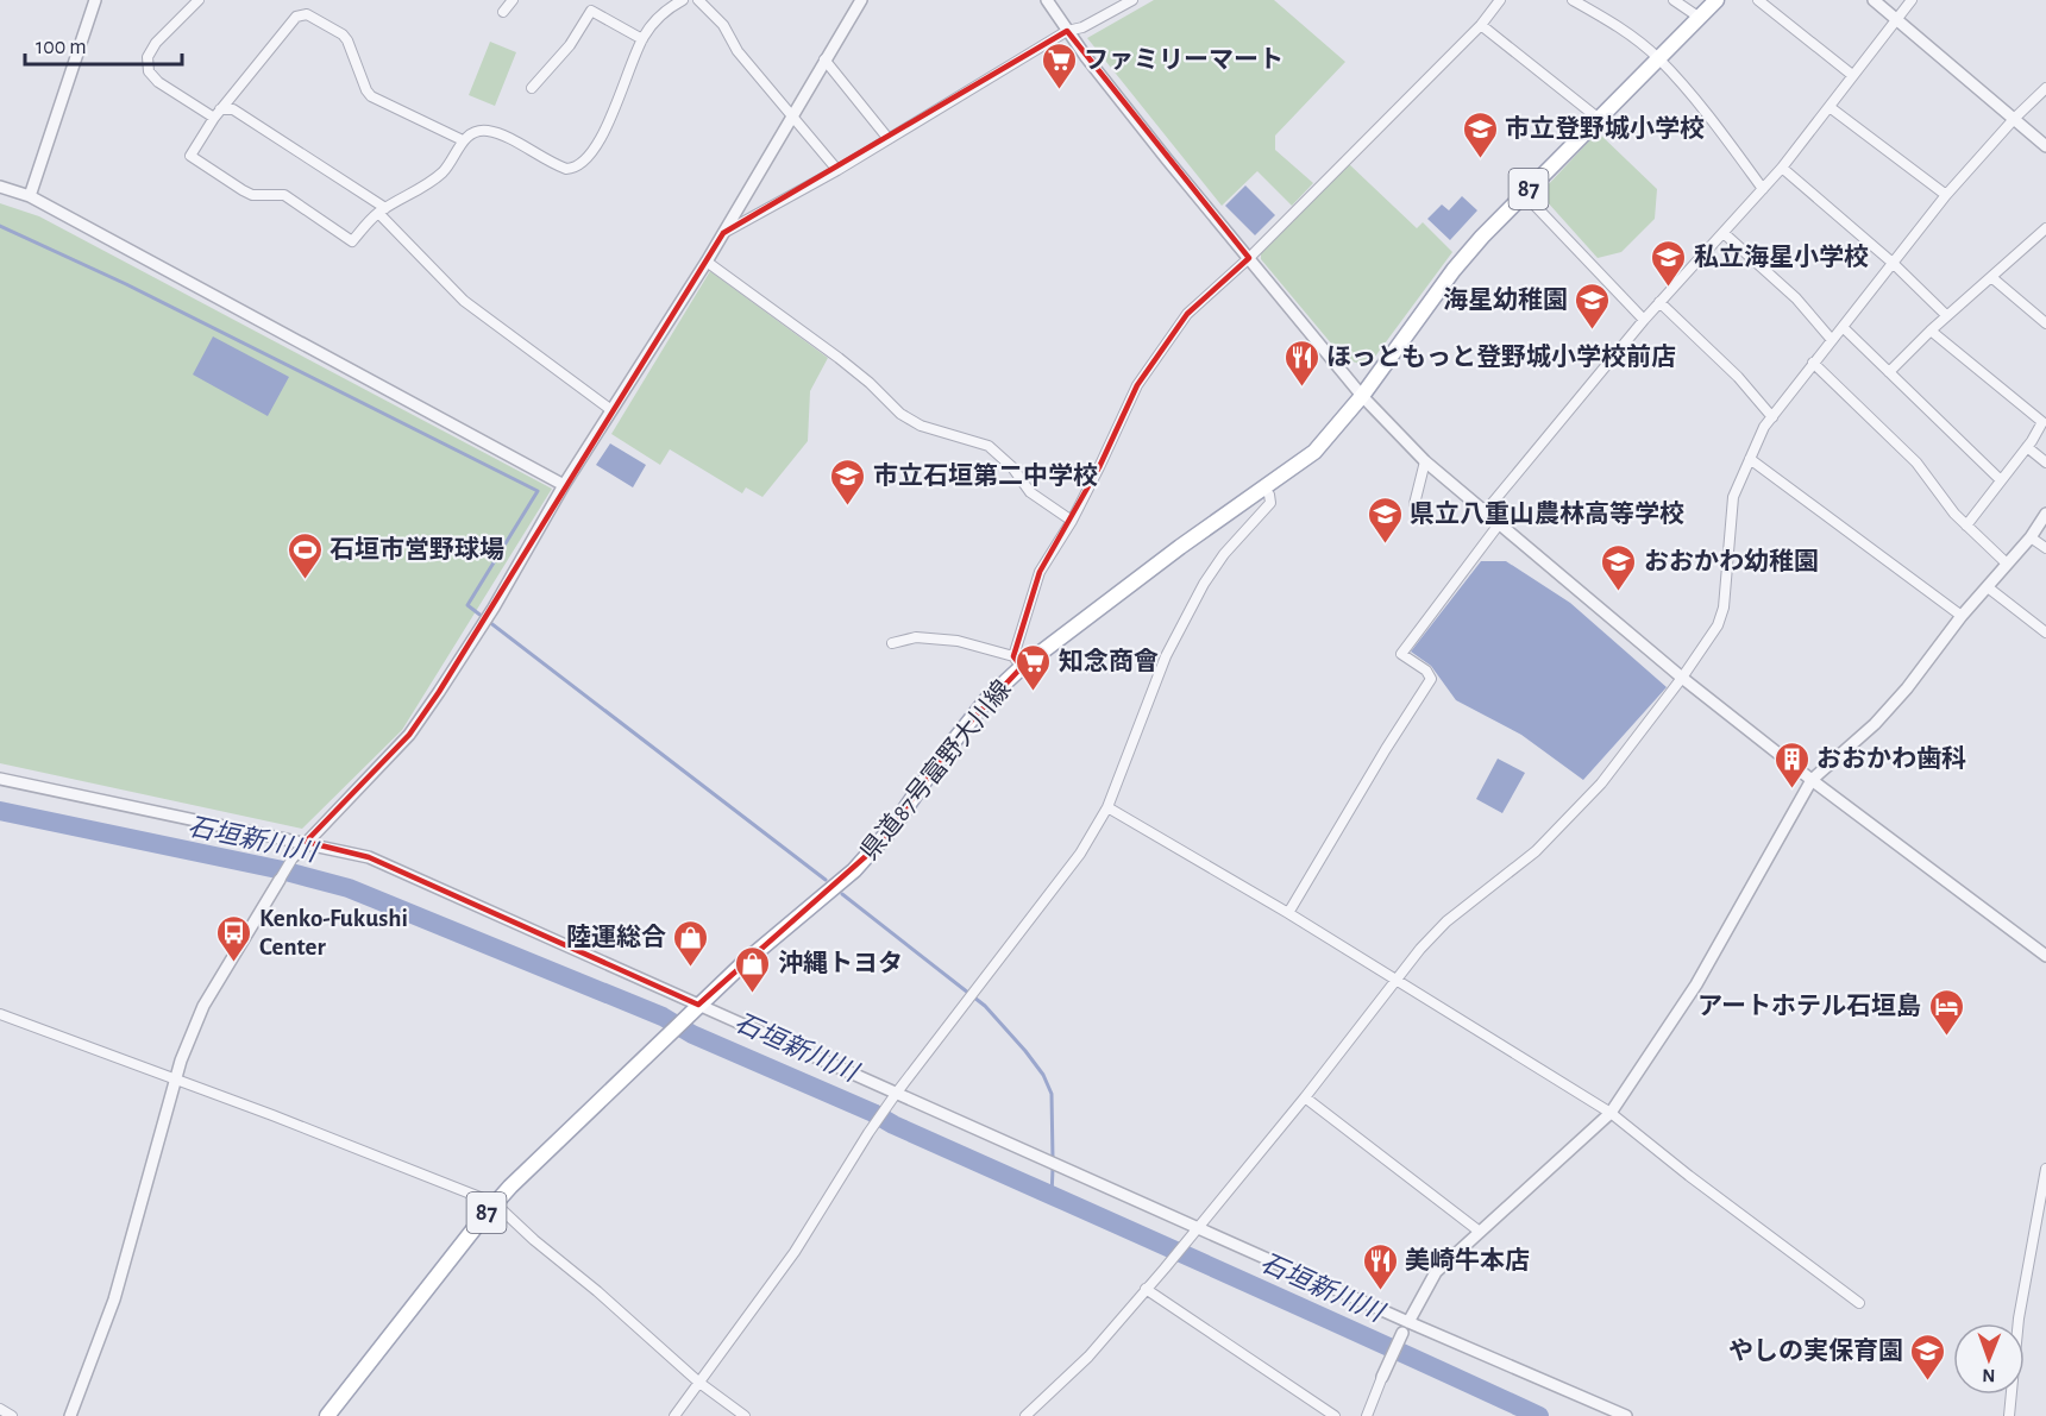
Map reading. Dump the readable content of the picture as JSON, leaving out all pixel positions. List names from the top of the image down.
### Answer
{
  "streets": {
    "main road": ["87", "県道87号富野大川線"]
  },
  "water": ["石垣新川川"],
  "places": {
    "supermarket": ["ファミリーマート", "知念商會"],
    "school or university": [
      "市立登野城小学校",
      "私立海星小学校",
      "海星幼稚園",
      "市立石垣第二中学校",
      "県立八重山農林高等学校",
      "おおかわ幼稚園",
      "やしの実保育園"
    ],
    "restaurant": ["ほっともっと登野城小学校前店", "美崎牛本店"],
    "sports": ["石垣市営野球場"],
    "building": ["おおかわ歯科"],
    "bus stop": ["Kenko-Fukushi Center"],
    "shop": ["陸運総合", "沖縄トヨタ"],
    "hotel": ["アートホテル石垣島"]
  },
  "scale_bar": "100 m",
  "north": "bottom"
}
